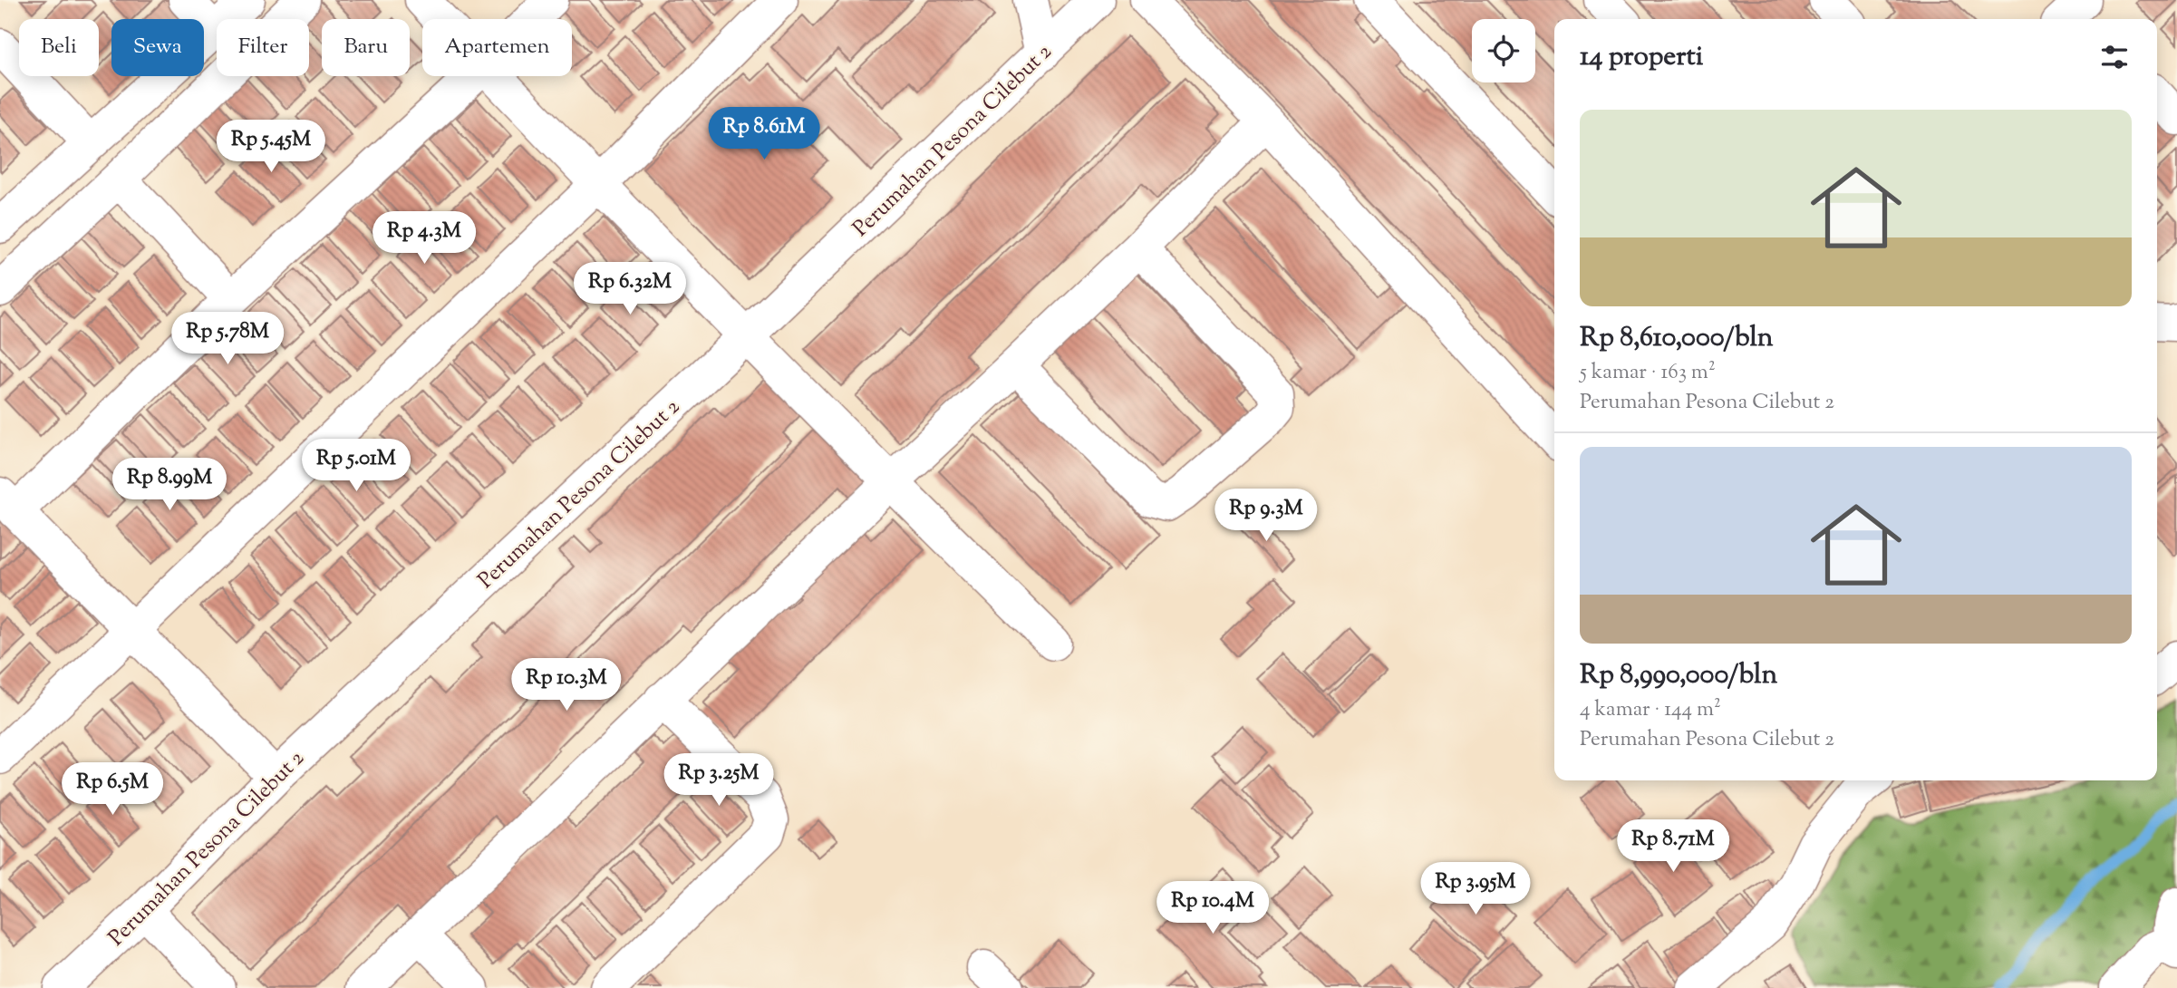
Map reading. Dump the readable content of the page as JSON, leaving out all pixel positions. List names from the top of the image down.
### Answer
{
  "streets": {
    "street": ["Perumahan Pesona Cilebut 2"]
  },
  "page": {
    "chip": [
      "Beli",
      "Sewa",
      "Filter",
      "Baru",
      "Apartemen"
    ],
    "heading": "14 properti",
    "list": [
      {
        "name": "Rp 8,610,000/bln",
        "note": "5 kamar · 163 m² · Perumahan Pesona Cilebut 2"
      },
      {
        "name": "Rp 8,990,000/bln",
        "note": "4 kamar · 144 m² · Perumahan Pesona Cilebut 2"
      }
    ],
    "price": [
      "Rp 8.61M",
      "Rp 5.45M",
      "Rp 4.3M",
      "Rp 6.32M",
      "Rp 5.78M",
      "Rp 5.01M",
      "Rp 8.99M",
      "Rp 9.3M",
      "Rp 10.3M",
      "Rp 3.25M",
      "Rp 6.5M",
      "Rp 8.71M",
      "Rp 3.95M",
      "Rp 10.4M"
    ]
  }
}
